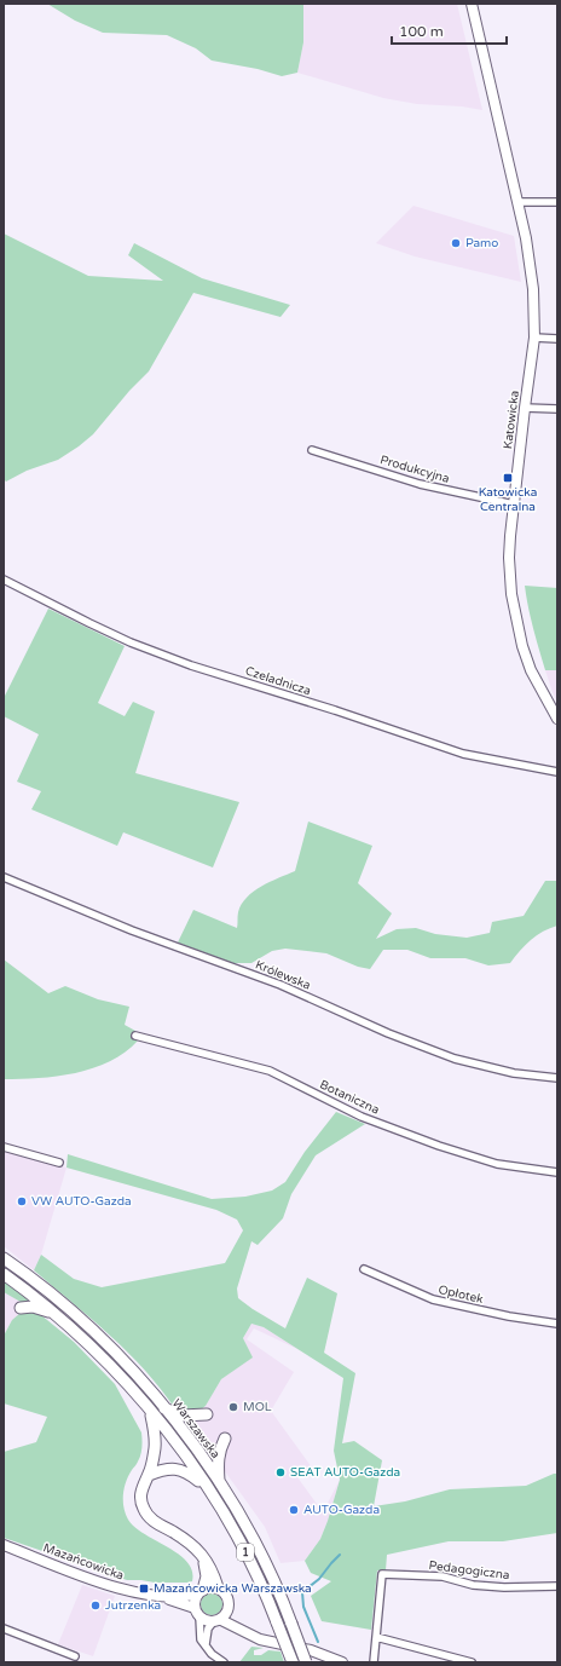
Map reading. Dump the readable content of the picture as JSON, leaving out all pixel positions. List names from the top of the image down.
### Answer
{
  "streets": {
    "main road": ["Warszawska", "1"],
    "street": [
      "Katowicka",
      "Produkcyjna",
      "Czeladnicza",
      "Królewska",
      "Botaniczna",
      "Opłotek",
      "Mazańcowicka",
      "Pedagogiczna"
    ]
  },
  "crossings": [
    ["Katowicka", "Produkcyjna"]
  ],
  "places": {
    "other": [
      "Pamo",
      "VW AUTO-Gazda",
      "MOL",
      "SEAT AUTO-Gazda",
      "AUTO-Gazda",
      "Jutrzenka"
    ],
    "transit": ["Katowicka Centralna", "Mazańcowicka Warszawska"]
  },
  "scale_bar": "100 m"
}
